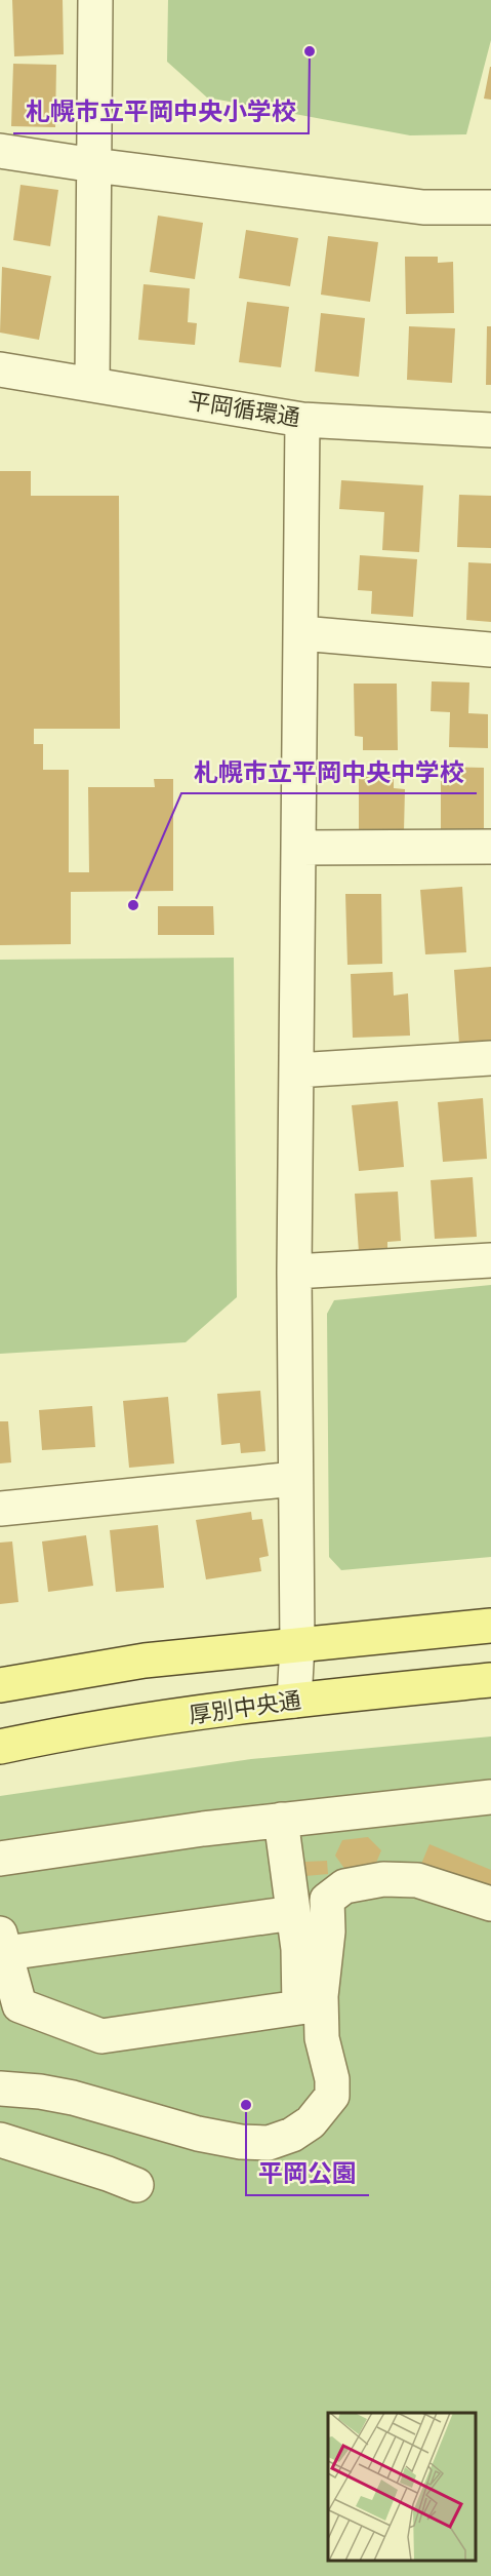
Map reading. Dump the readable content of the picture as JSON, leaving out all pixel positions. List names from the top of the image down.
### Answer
{
  "streets": {
    "main road": ["厚別中央通"],
    "street": ["平岡循環通"]
  },
  "places": ["札幌市立平岡中央小学校", "札幌市立平岡中央中学校", "平岡公園"]
}
